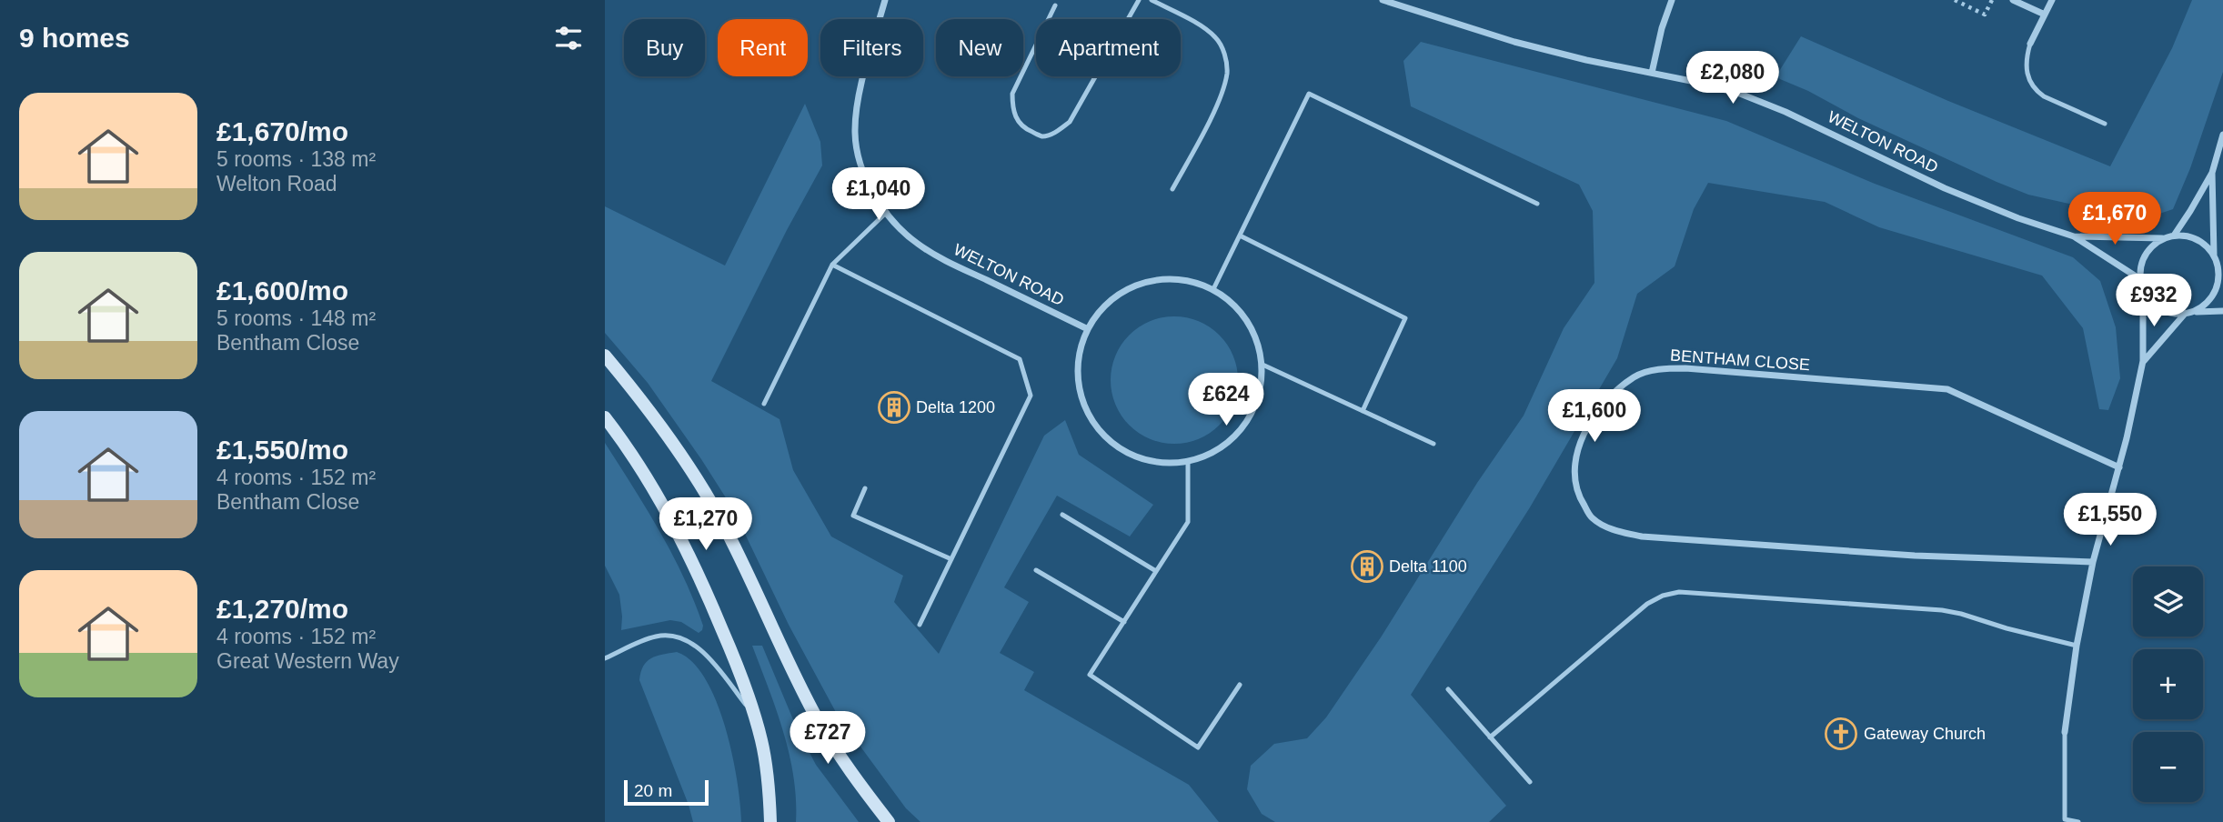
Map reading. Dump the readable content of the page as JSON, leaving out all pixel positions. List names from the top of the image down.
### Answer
{
  "streets": {
    "street": ["WELTON ROAD", "BENTHAM CLOSE"]
  },
  "places": {
    "building": ["Delta 1200", "Delta 1100"],
    "church": ["Gateway Church"]
  },
  "scale_bar": "20 m",
  "page": {
    "heading": "9 homes",
    "chip": [
      "Buy",
      "Rent",
      "Filters",
      "New",
      "Apartment"
    ],
    "price": [
      "£2,080",
      "£1,040",
      "£1,670",
      "£932",
      "£624",
      "£1,600",
      "£1,550",
      "£1,270",
      "£727"
    ],
    "list": [
      {
        "name": "£1,670/mo",
        "note": "5 rooms · 138 m² · Welton Road"
      },
      {
        "name": "£1,600/mo",
        "note": "5 rooms · 148 m² · Bentham Close"
      },
      {
        "name": "£1,550/mo",
        "note": "4 rooms · 152 m² · Bentham Close"
      },
      {
        "name": "£1,270/mo",
        "note": "4 rooms · 152 m² · Great Western Way"
      }
    ],
    "map_buttons": ["+", "−"],
    "scale": "20 m"
  }
}
